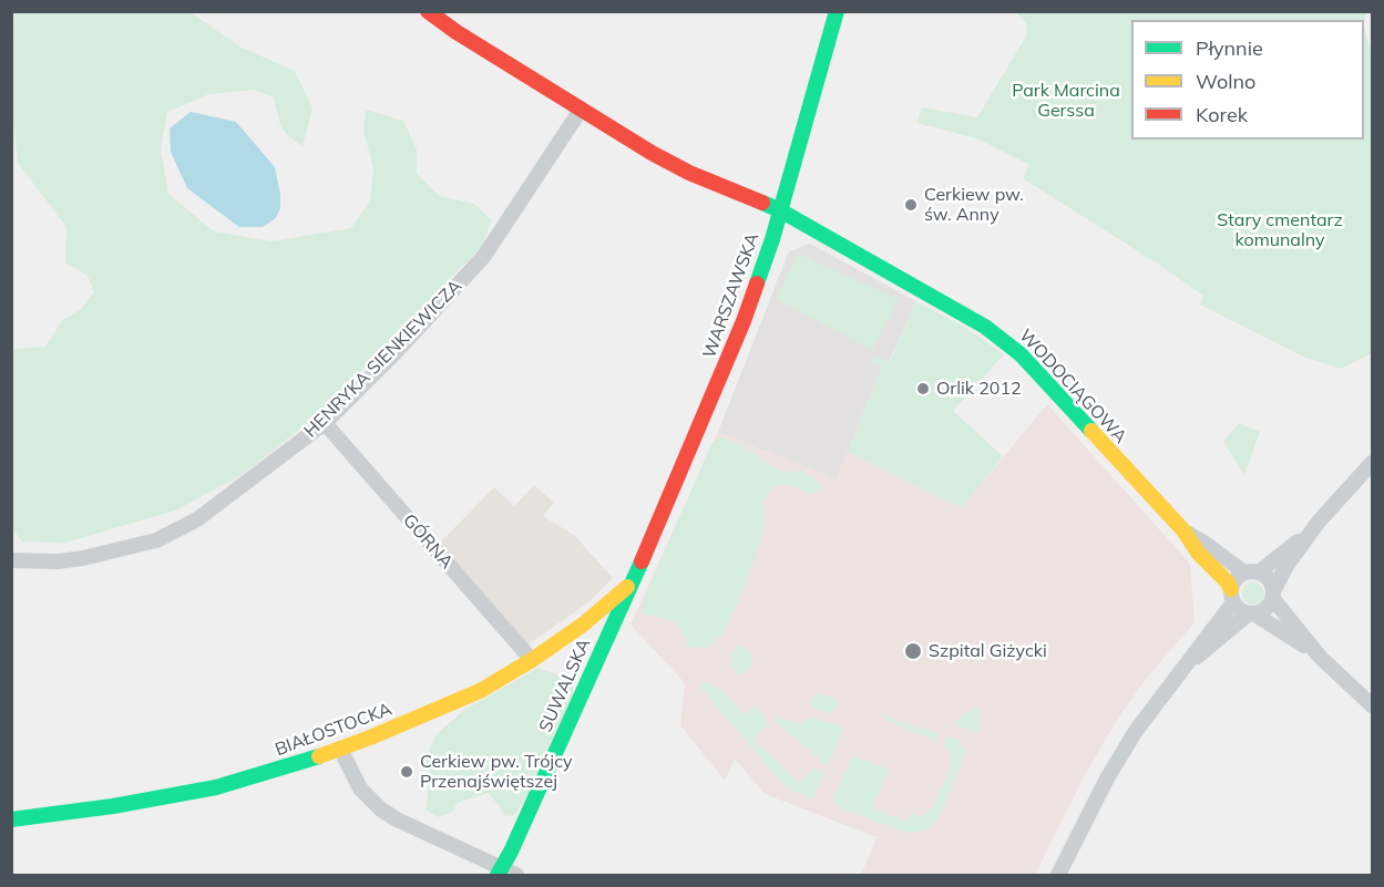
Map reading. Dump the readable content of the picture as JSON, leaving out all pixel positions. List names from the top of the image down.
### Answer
{
  "streets": {
    "street": [
      "WARSZAWSKA",
      "HENRYKA SIENKIEWICZA",
      "WODOCIĄGOWA",
      "GÓRNA",
      "SUWALSKA",
      "BIAŁOSTOCKA"
    ]
  },
  "crossings": [
    ["WARSZAWSKA", "WODOCIĄGOWA"],
    ["WARSZAWSKA", "SUWALSKA"],
    ["WARSZAWSKA", "BIAŁOSTOCKA"],
    ["HENRYKA SIENKIEWICZA", "WODOCIĄGOWA"],
    ["HENRYKA SIENKIEWICZA", "GÓRNA"],
    ["GÓRNA", "BIAŁOSTOCKA"],
    ["SUWALSKA", "BIAŁOSTOCKA"]
  ],
  "parks": ["Park Marcina Gerssa", "Stary cmentarz komunalny"],
  "places": [
    "Cerkiew pw. św. Anny",
    "Orlik 2012",
    "Szpital Giżycki",
    "Cerkiew pw. Trójcy Przenajświętszej"
  ],
  "legend": ["Płynnie", "Wolno", "Korek"]
}
